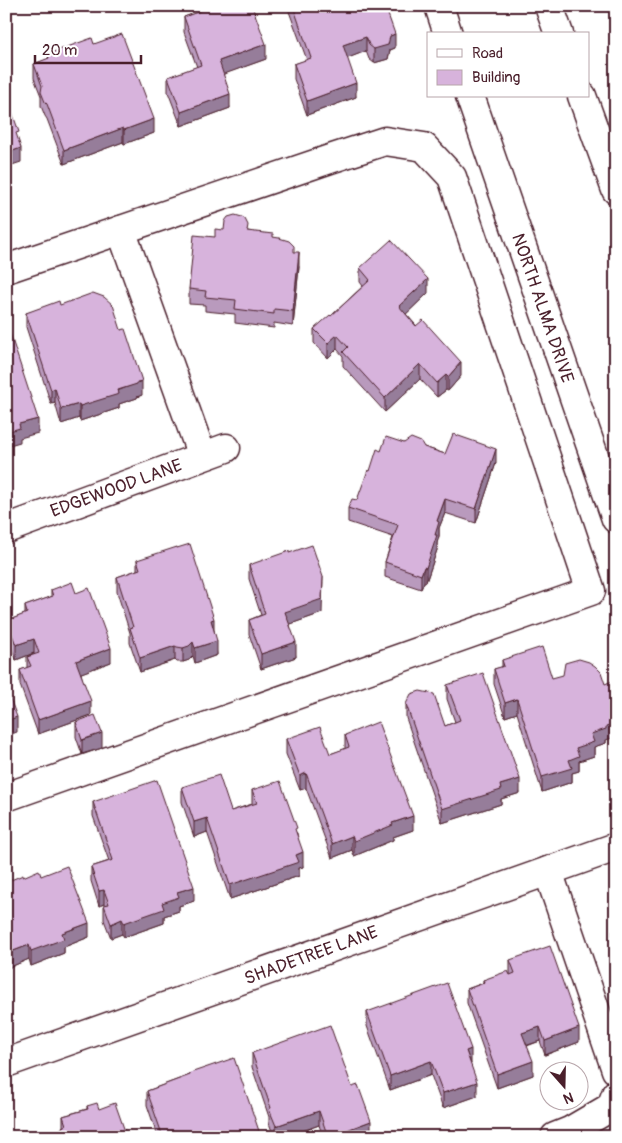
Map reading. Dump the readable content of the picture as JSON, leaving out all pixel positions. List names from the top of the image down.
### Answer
{
  "streets": {
    "street": ["NORTH ALMA DRIVE", "EDGEWOOD LANE", "SHADETREE LANE"]
  },
  "legend": ["Road", "Building"],
  "scale_bar": "20 m",
  "north": "bottom"
}
